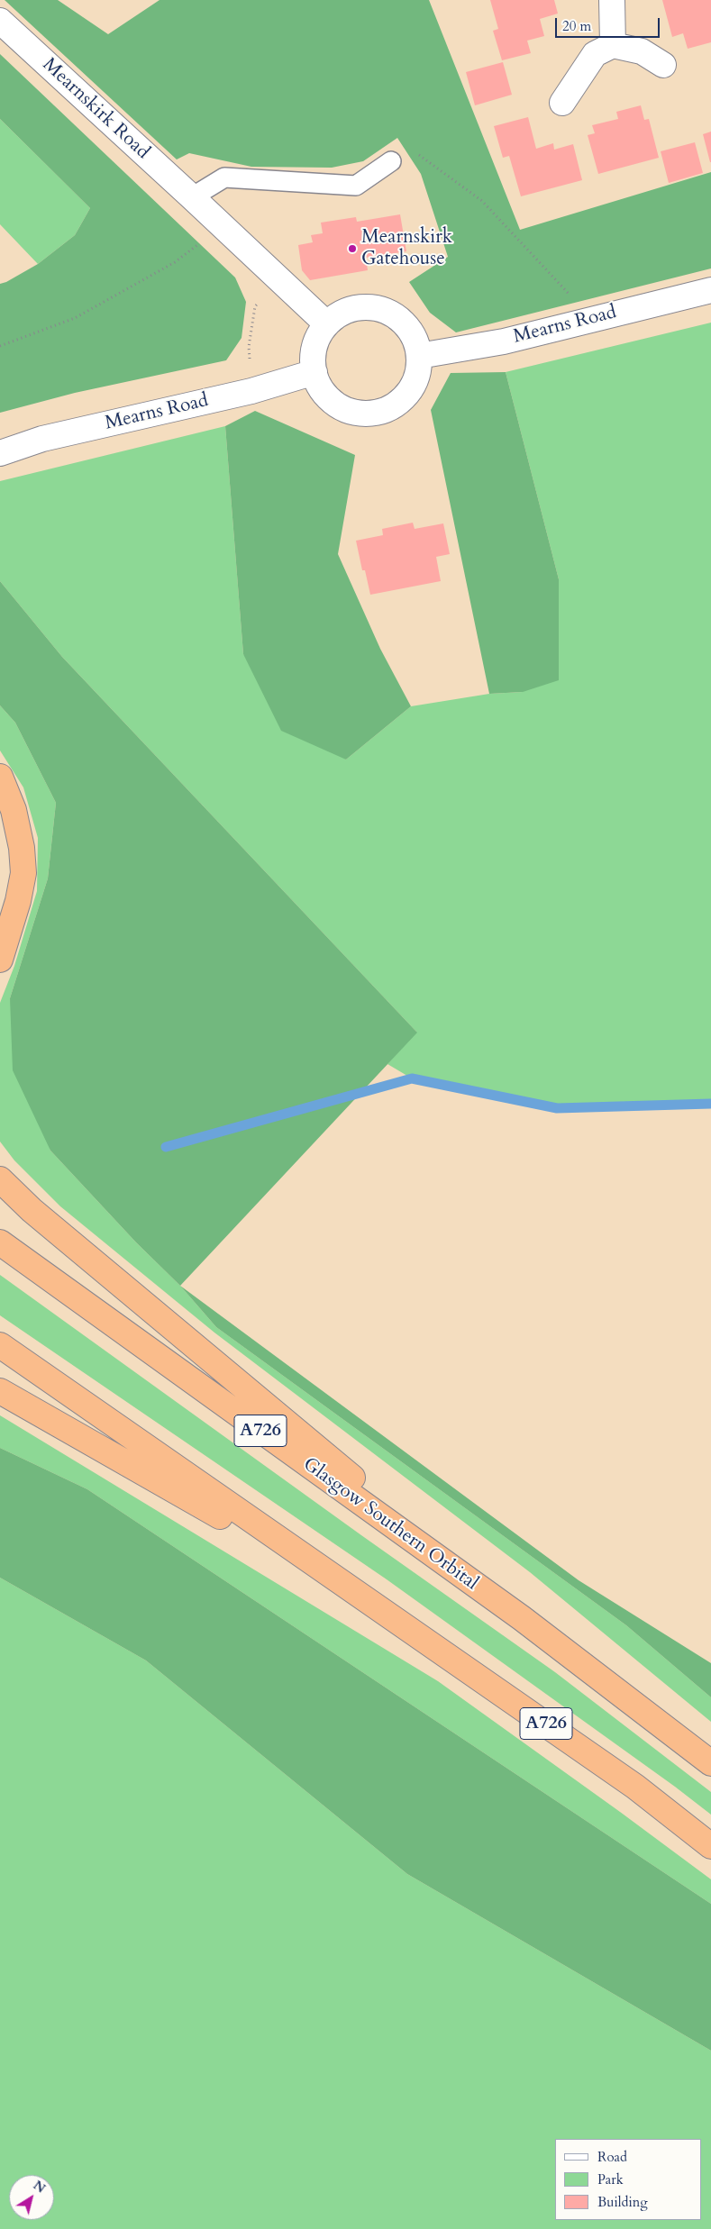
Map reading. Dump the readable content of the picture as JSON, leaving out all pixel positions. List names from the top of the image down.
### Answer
{
  "streets": {
    "highway": ["A726", "Glasgow Southern Orbital"],
    "street": ["Mearnskirk Road", "Mearns Road"]
  },
  "crossings": [
    ["Mearnskirk Road", "Mearns Road"]
  ],
  "places": ["Mearnskirk Gatehouse"],
  "legend": ["Road", "Park", "Building"],
  "scale_bar": "20 m",
  "north": "top right"
}
